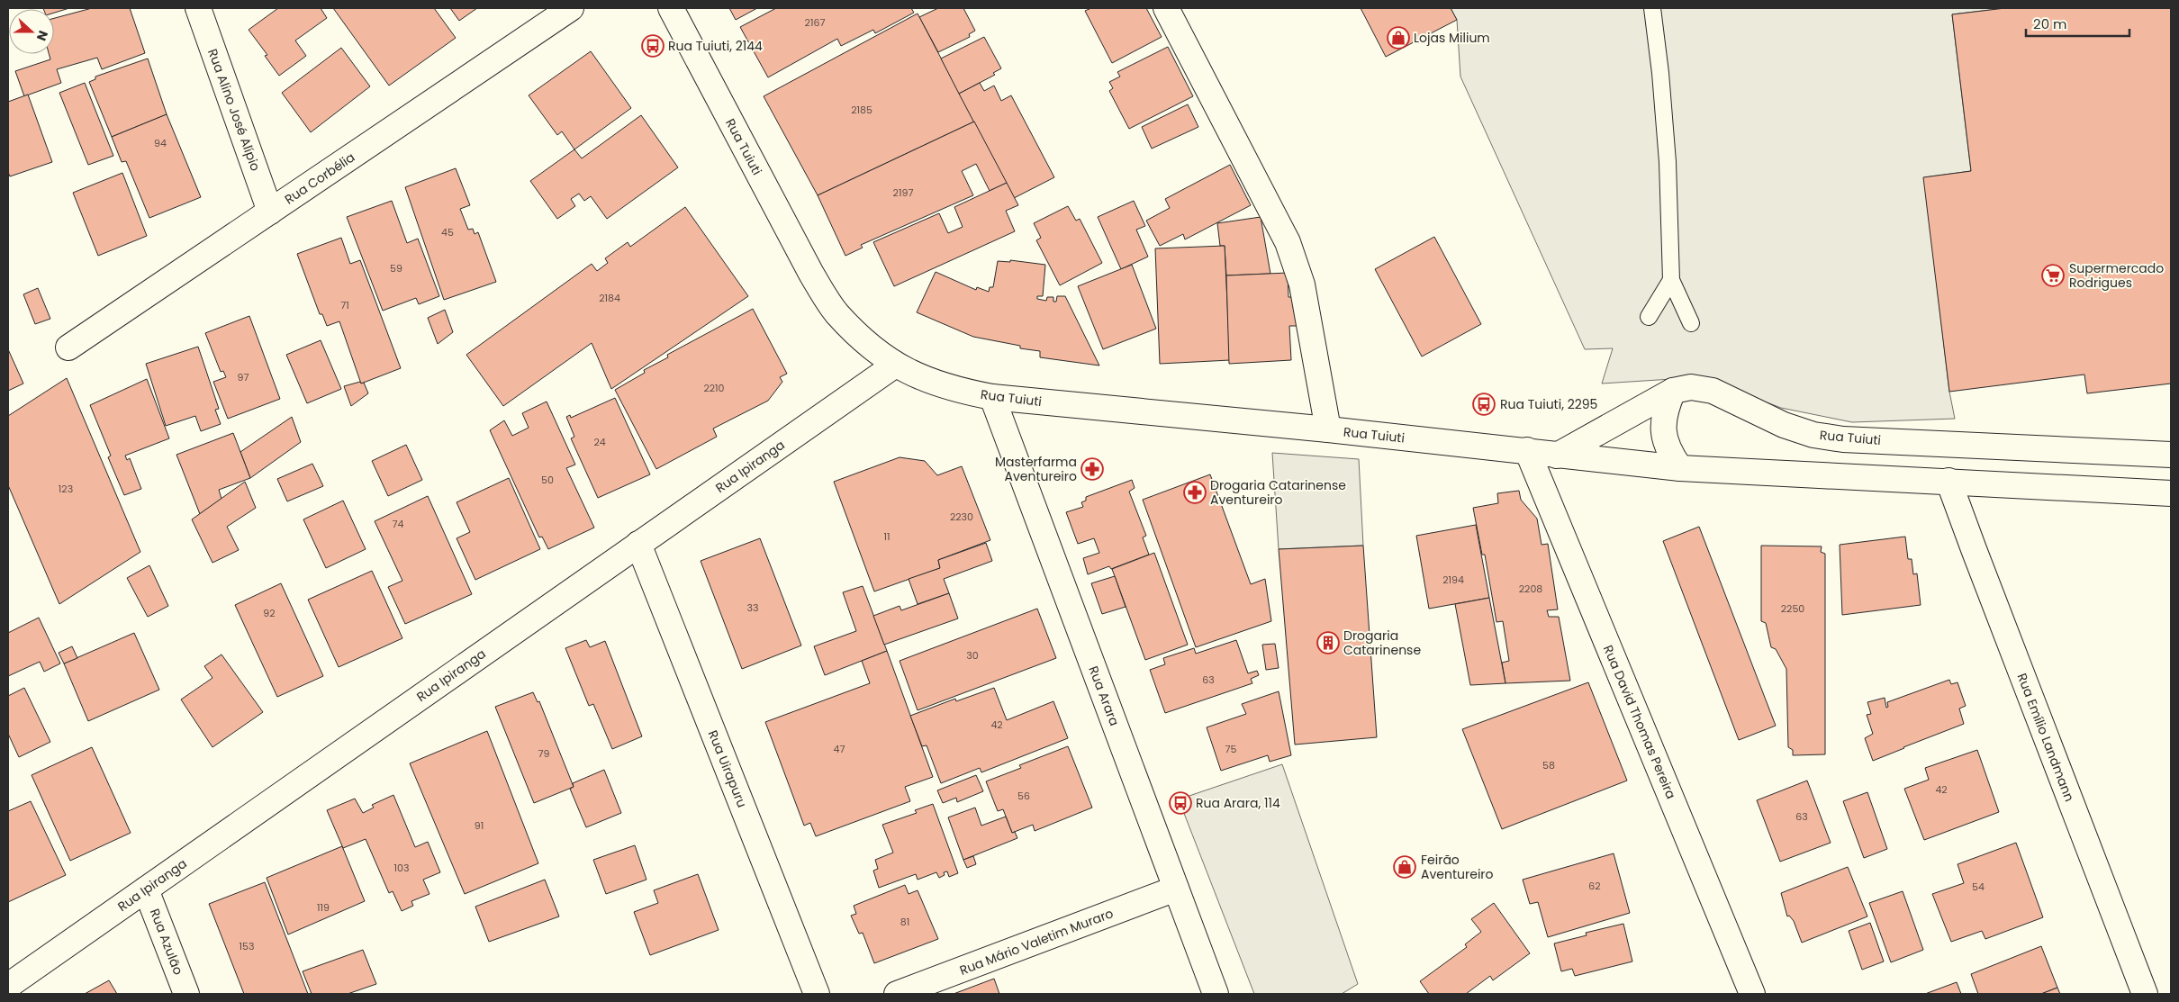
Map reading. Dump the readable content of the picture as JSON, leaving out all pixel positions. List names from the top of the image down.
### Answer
{
  "streets": {
    "street": [
      "Rua Alino José Alípio",
      "Rua Tuiuti",
      "Rua Corbélia",
      "Rua Ipiranga",
      "Rua Arara",
      "Rua David Thomas Pereira",
      "Rua Emílio Landmann",
      "Rua Uirapuru",
      "Rua Azulão",
      "Rua Mário Valetim Muraro"
    ]
  },
  "crossings": [
    ["Rua Alino José Alípio", "Rua Corbélia"],
    ["Rua Tuiuti", "Rua Ipiranga"],
    ["Rua Tuiuti", "Rua Arara"],
    ["Rua Tuiuti", "Rua David Thomas Pereira"],
    ["Rua Tuiuti", "Rua Emílio Landmann"],
    ["Rua Ipiranga", "Rua Uirapuru"],
    ["Rua Ipiranga", "Rua Azulão"],
    ["Rua Arara", "Rua Mário Valetim Muraro"]
  ],
  "places": {
    "shop": ["Lojas Milium", "Feirão Aventureiro"],
    "bus stop": ["Rua Tuiuti, 2144", "Rua Tuiuti, 2295", "Rua Arara, 114"],
    "supermarket": ["Supermercado Rodrigues"],
    "pharmacy": ["Masterfarma Aventureiro", "Drogaria Catarinense Aventureiro"],
    "building": ["Drogaria Catarinense"]
  },
  "house_numbers": [
    "2167",
    "2185",
    "94",
    "2197",
    "45",
    "59",
    "2184",
    "71",
    "97",
    "2210",
    "24",
    "50",
    "123",
    "2230",
    "74",
    "11",
    "2194",
    "2208",
    "33",
    "2250",
    "92",
    "30",
    "63",
    "42",
    "47",
    "75",
    "79",
    "58",
    "42",
    "56",
    "63",
    "91",
    "103",
    "62",
    "54",
    "119",
    "81",
    "153"
  ],
  "scale_bar": "20 m",
  "north": "right"
}
